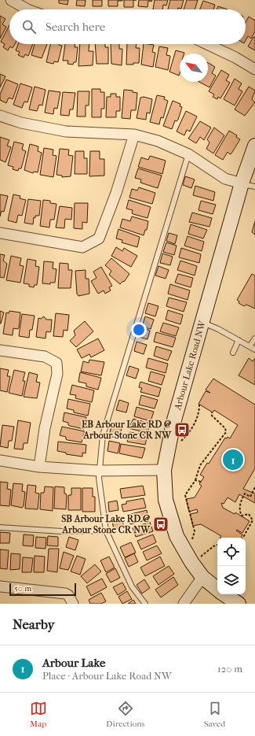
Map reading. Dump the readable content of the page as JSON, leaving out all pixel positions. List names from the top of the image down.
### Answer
{
  "streets": {
    "street": ["Arbour Lake Road NW"]
  },
  "places": {
    "bus stop": ["EB Arbour Lake RD @ Arbour Stone CR NW", "SB Arbour Lake RD @ Arbour Stone CR NW"]
  },
  "scale_bar": "50 m",
  "north": "top left",
  "page": {
    "search": "Search here",
    "pins": "1",
    "scale": "50 m",
    "heading": "Nearby",
    "list": [
      {
        "mark": "1",
        "name": "Arbour Lake",
        "note": "Place · Arbour Lake Road NW",
        "value": "120 m"
      }
    ],
    "nav": ["Map", "Directions", "Saved"]
  }
}
